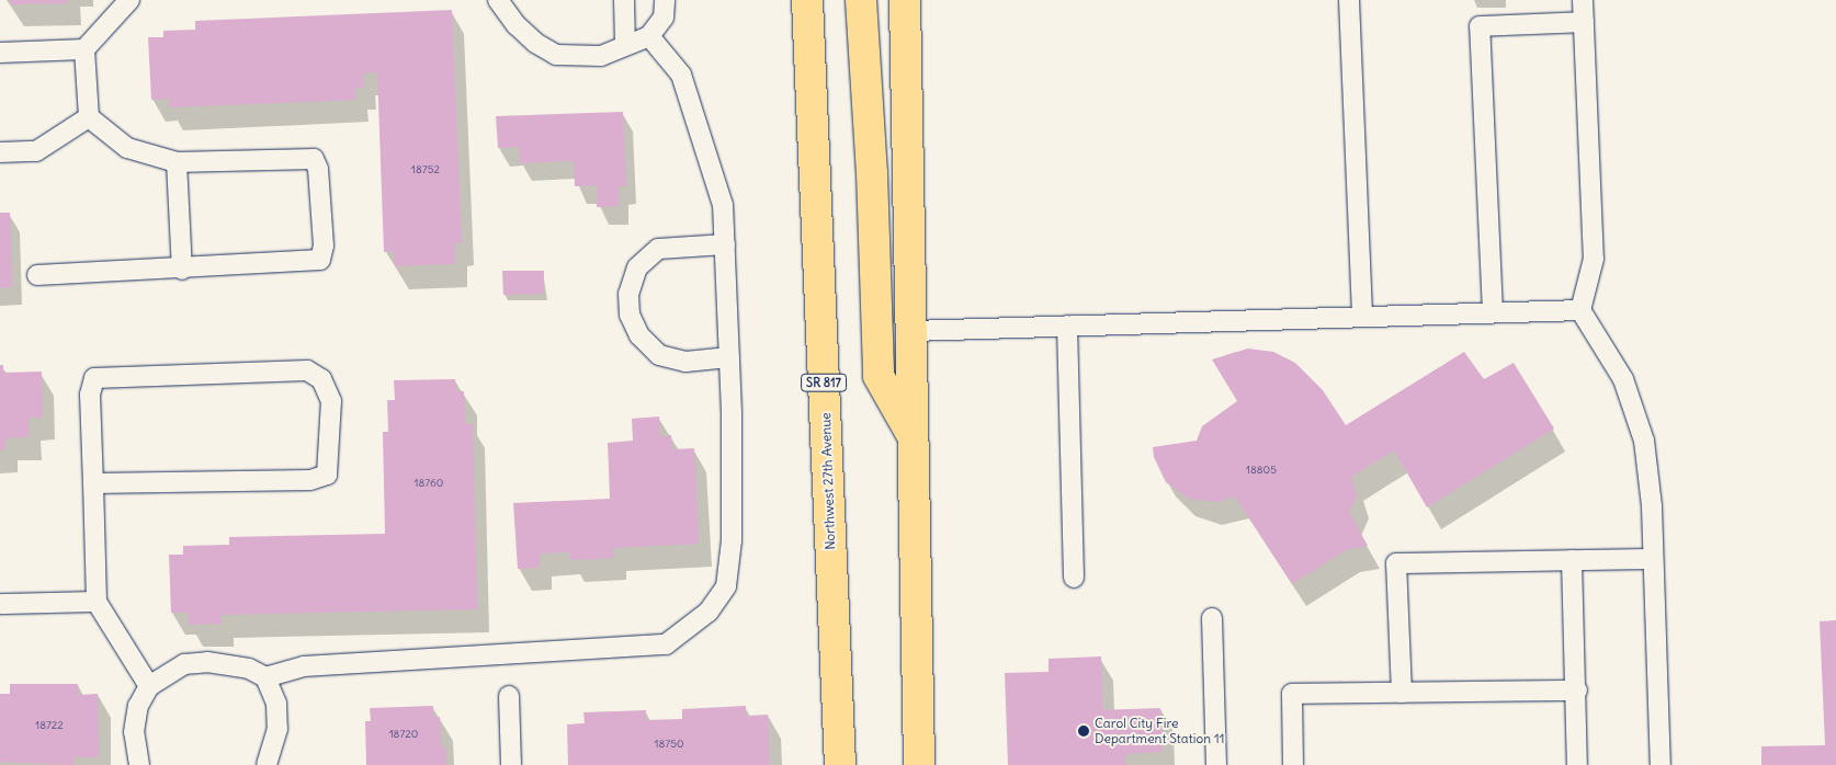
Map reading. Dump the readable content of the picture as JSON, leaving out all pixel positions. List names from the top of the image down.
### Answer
{
  "streets": {
    "main road": ["SR 817", "Northwest 27th Avenue"]
  },
  "places": ["Carol City Fire Department Station 11"],
  "house_numbers": [
    "18752",
    "18805",
    "18760",
    "18722",
    "18720",
    "18750"
  ]
}
